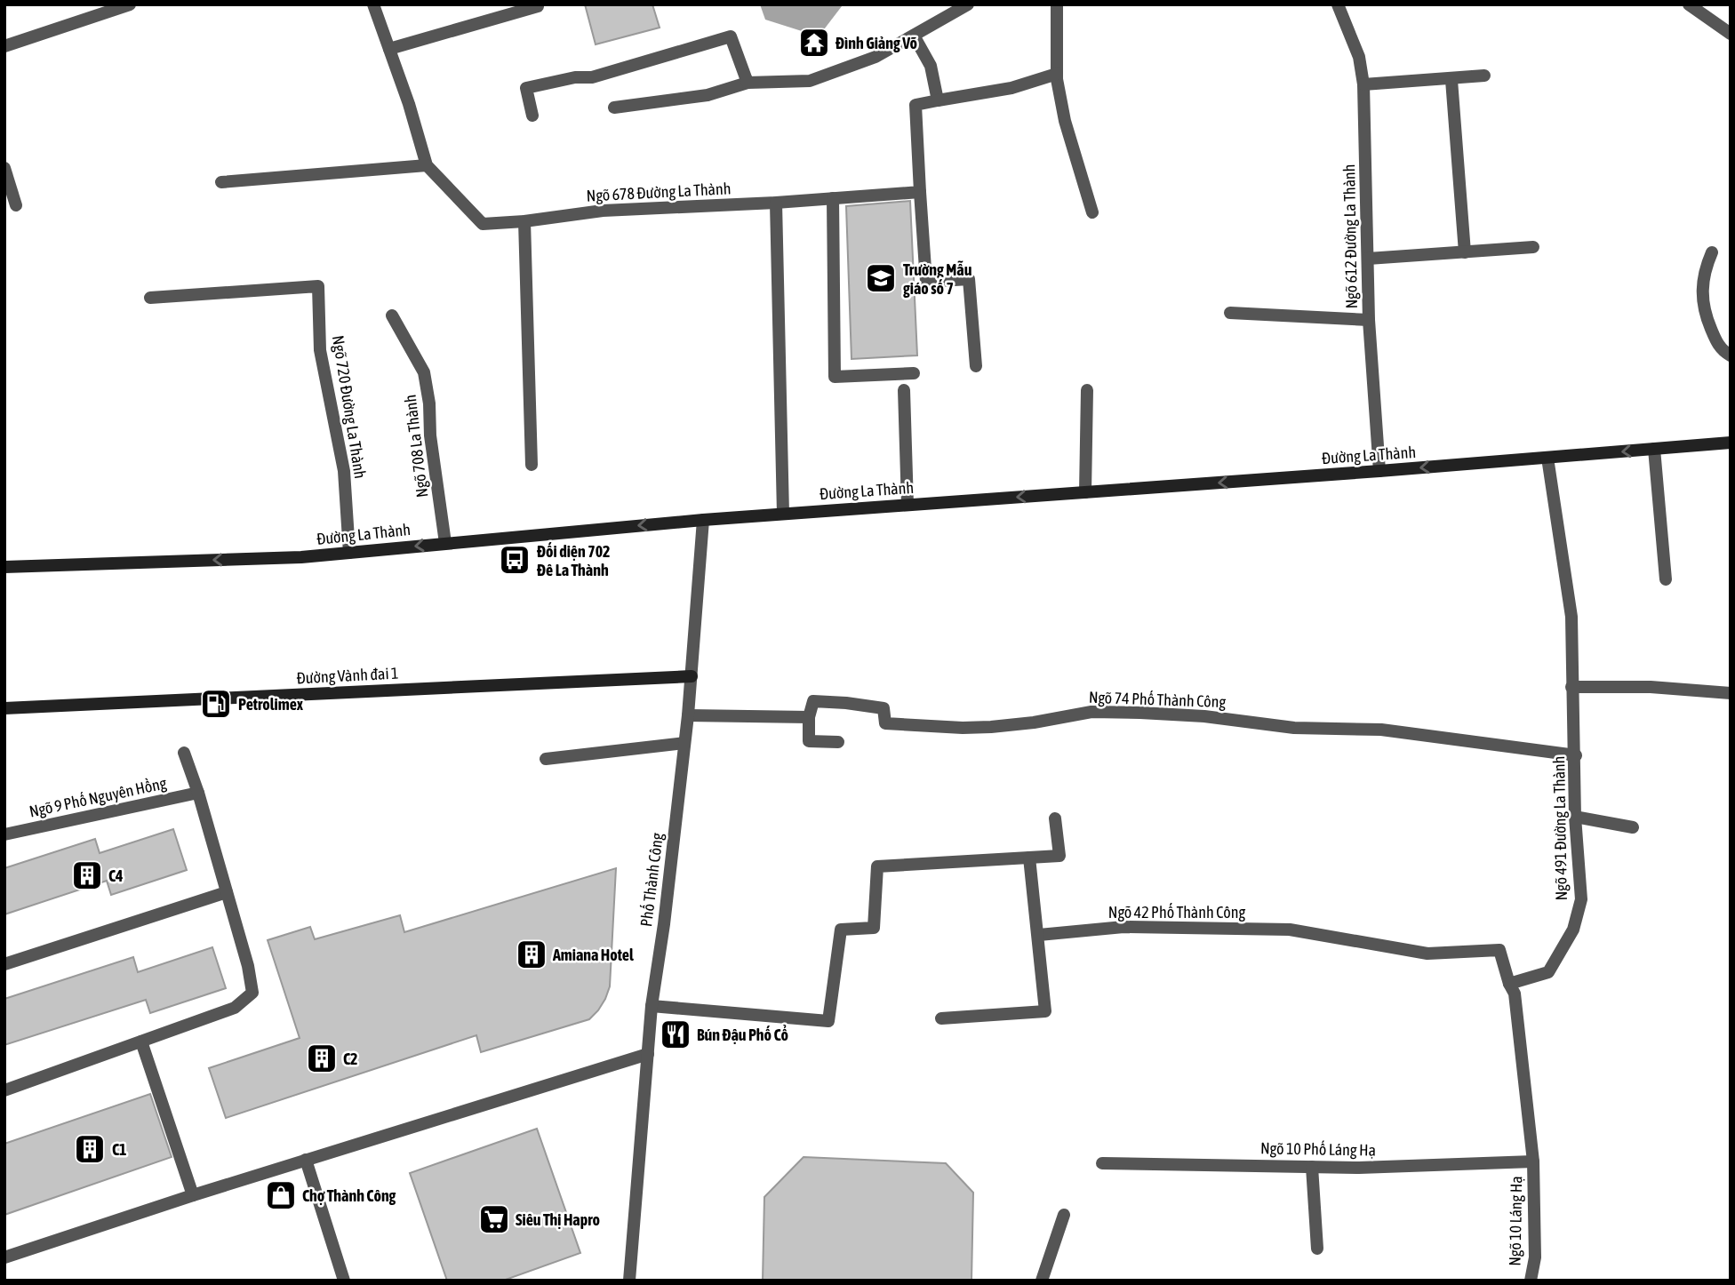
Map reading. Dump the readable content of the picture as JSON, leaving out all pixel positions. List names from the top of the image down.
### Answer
{
  "streets": {
    "main road": ["Đường La Thành", "Đường Vành đai 1"],
    "street": [
      "Ngõ 678 Đường La Thành",
      "Ngõ 612 Đường La Thành",
      "Ngõ 720 Đường La Thành",
      "Ngõ 708 La Thành",
      "Ngõ 74 Phố Thành Công",
      "Ngõ 9 Phố Nguyên Hồng",
      "Ngõ 491 Đường La Thành",
      "Phố Thành Công",
      "Ngõ 42 Phố Thành Công",
      "Ngõ 10 Phố Láng Hạ",
      "Ngõ 10 Láng Hạ"
    ]
  },
  "crossings": [
    ["Ngõ 612 Đường La Thành", "Đường La Thành"],
    ["Ngõ 720 Đường La Thành", "Đường La Thành"],
    ["Ngõ 708 La Thành", "Đường La Thành"],
    ["Đường La Thành", "Ngõ 491 Đường La Thành"],
    ["Đường La Thành", "Phố Thành Công"],
    ["Đường Vành đai 1", "Phố Thành Công"],
    ["Ngõ 74 Phố Thành Công", "Ngõ 491 Đường La Thành"],
    ["Ngõ 491 Đường La Thành", "Ngõ 42 Phố Thành Công"],
    ["Ngõ 10 Phố Láng Hạ", "Ngõ 10 Láng Hạ"]
  ],
  "one_way": ["Đường La Thành"],
  "places": {
    "temple": ["Đình Giảng Võ"],
    "school or university": ["Trường Mẫu giáo số 7"],
    "bus stop": ["Đối diện 702 Đê La Thành"],
    "fuel station": ["Petrolimex"],
    "building": [
      "C4",
      "Amiana Hotel",
      "C2",
      "C1"
    ],
    "restaurant": ["Bún Đậu Phố Cổ"],
    "shop": ["Chợ Thành Công"],
    "supermarket": ["Siêu Thị Hapro"]
  }
}
